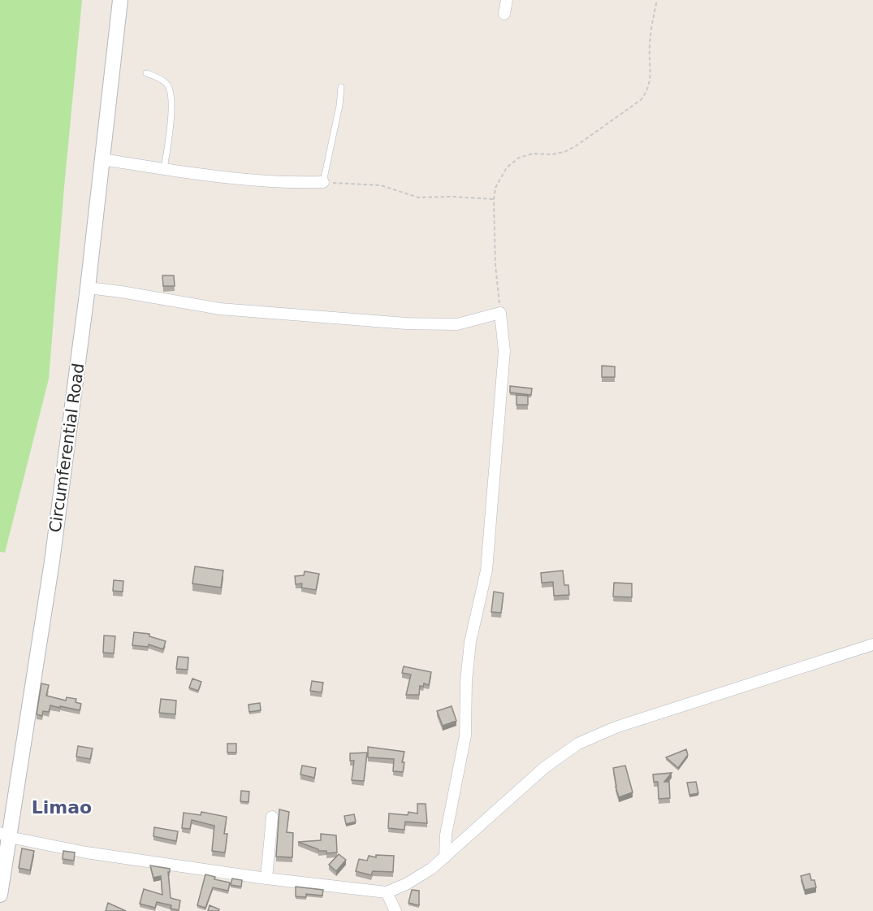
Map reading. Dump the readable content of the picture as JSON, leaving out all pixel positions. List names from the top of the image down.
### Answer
{
  "streets": {
    "main road": ["Circumferential Road"]
  },
  "districts": ["Limao"]
}
